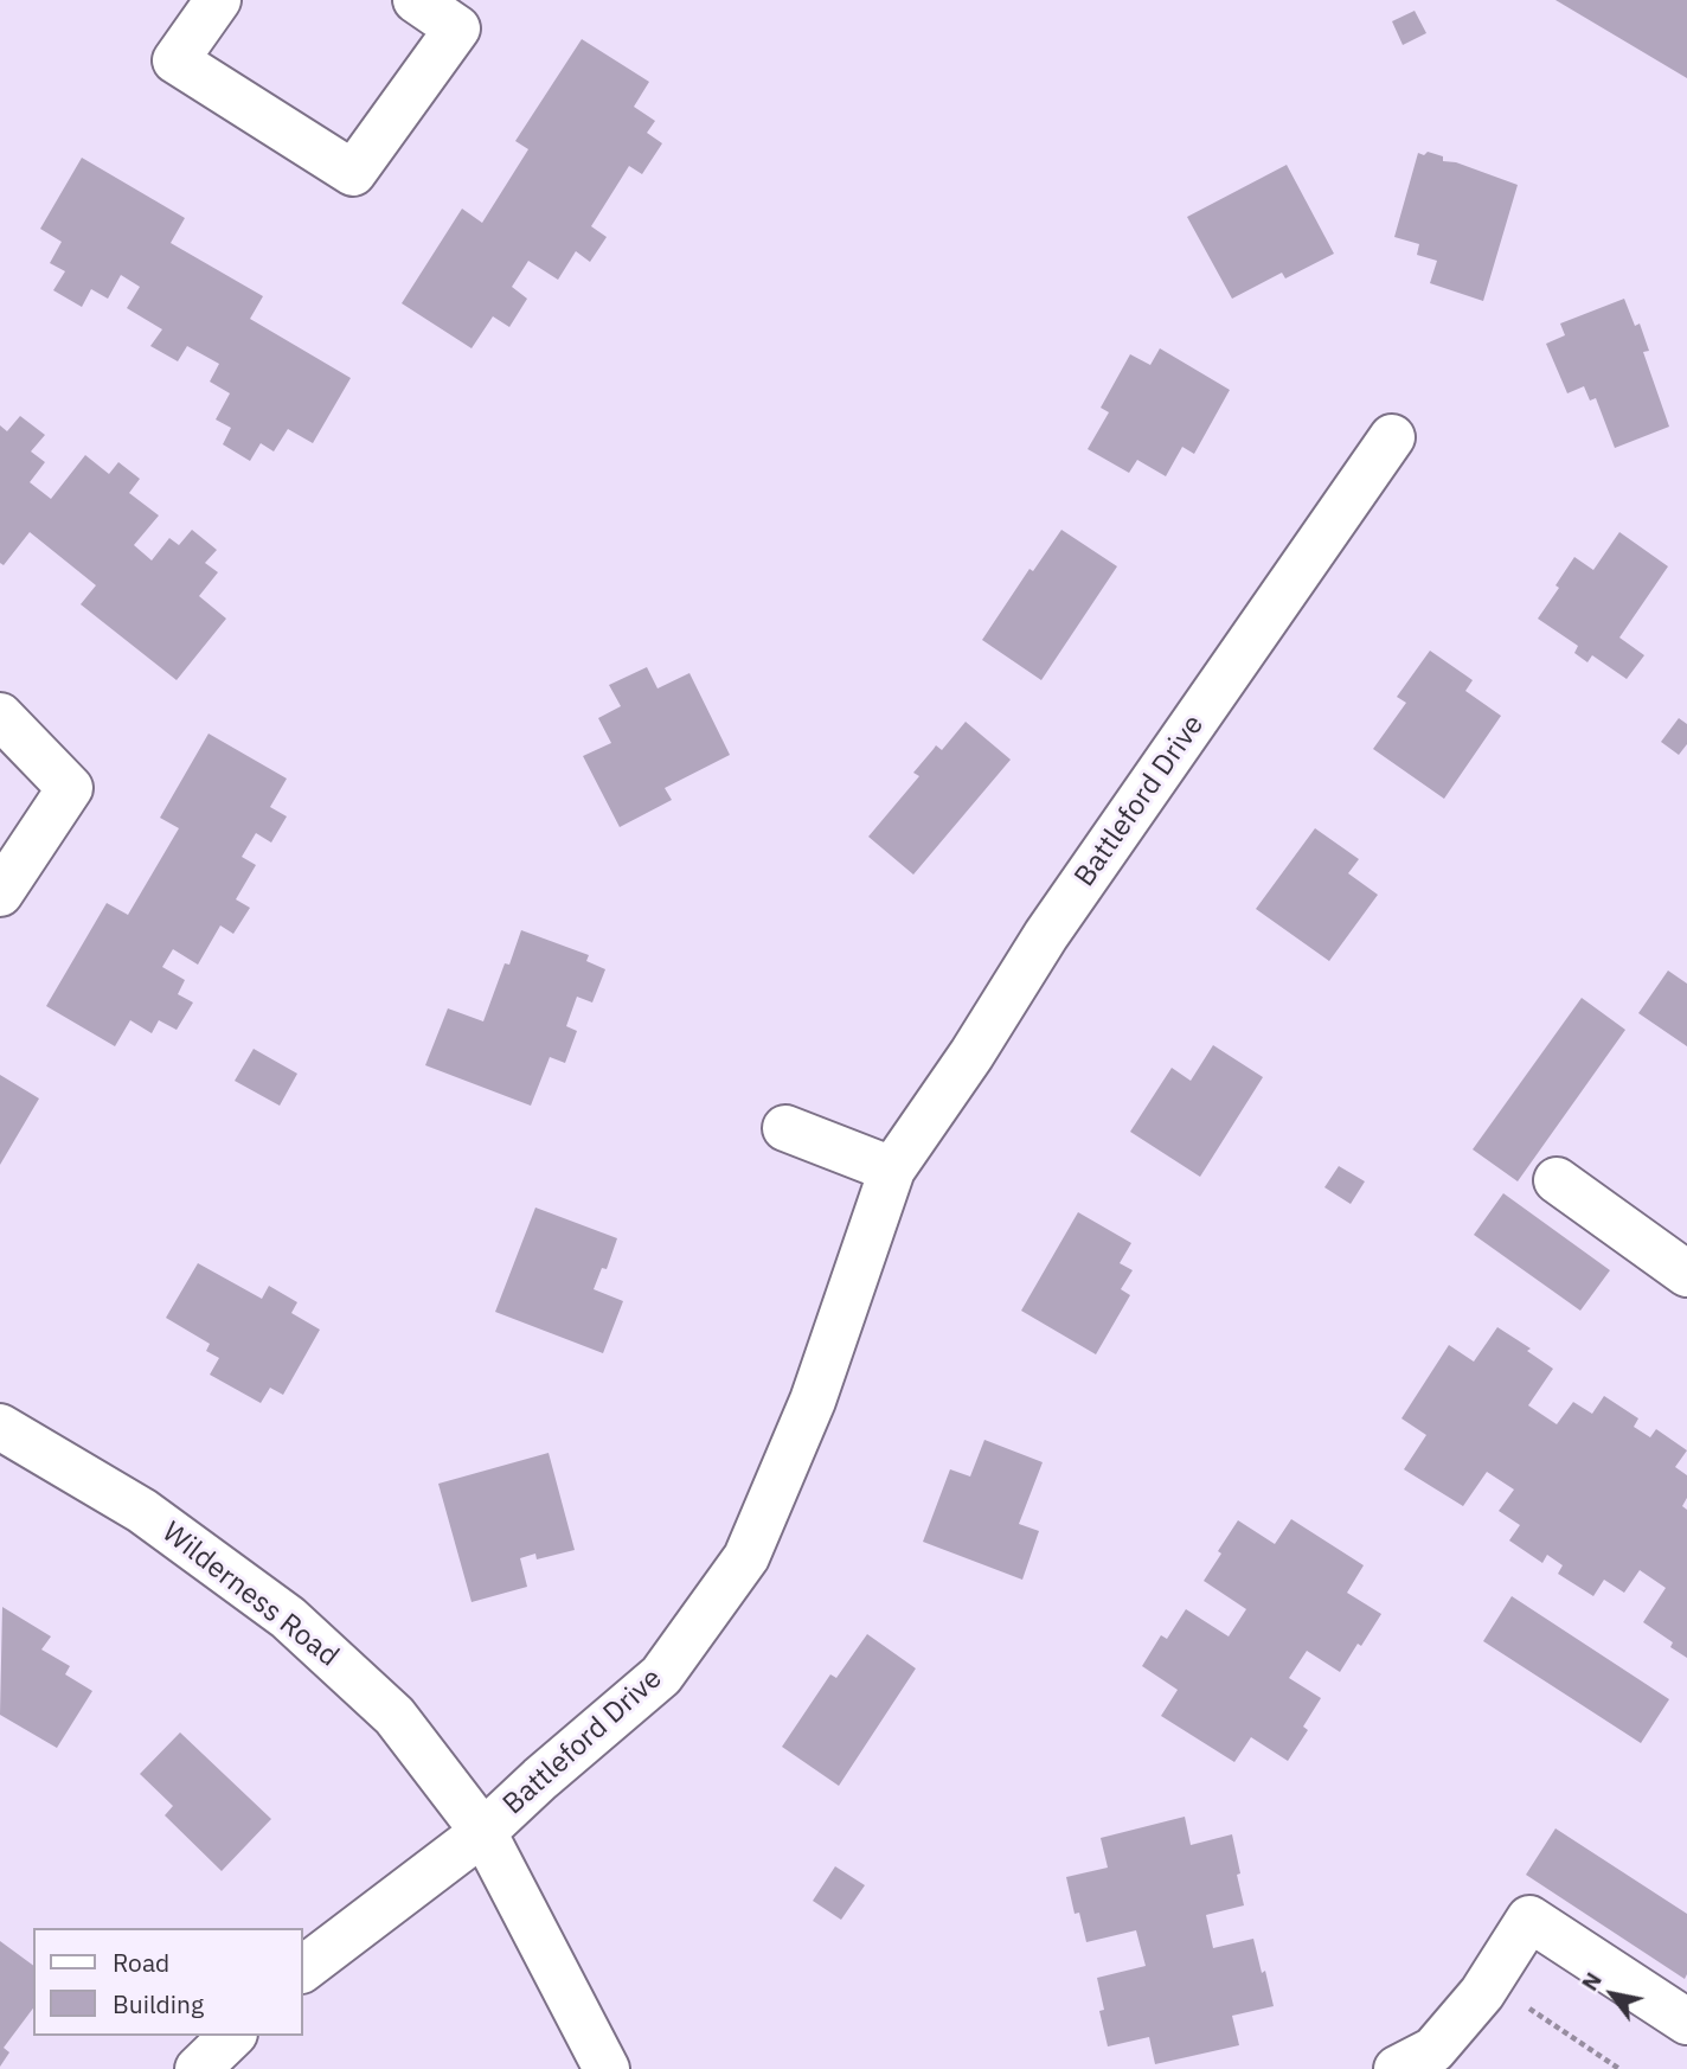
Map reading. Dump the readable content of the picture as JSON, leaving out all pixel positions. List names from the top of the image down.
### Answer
{
  "streets": {
    "street": ["Battleford Drive", "Wilderness Road"]
  },
  "crossings": [
    ["Battleford Drive", "Wilderness Road"]
  ],
  "legend": ["Road", "Building"],
  "north": "top left"
}
